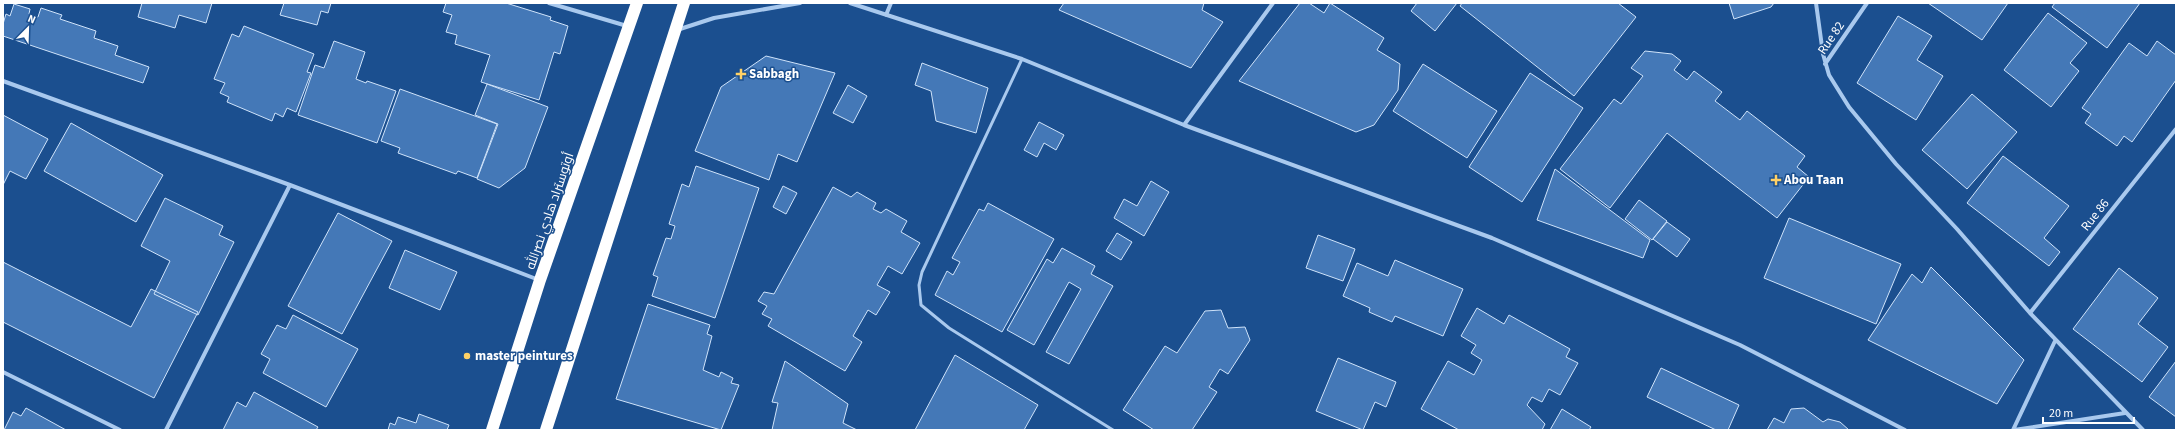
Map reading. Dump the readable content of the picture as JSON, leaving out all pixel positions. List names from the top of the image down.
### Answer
{
  "streets": {
    "highway": ["أوتوستراد هادي نصرالله"],
    "street": ["Rue 82", "Rue 86"]
  },
  "places": {
    "health": ["Sabbagh", "Abou Taan"],
    "other": ["master peintures"]
  },
  "scale_bar": "20 m",
  "north": "top right"
}
